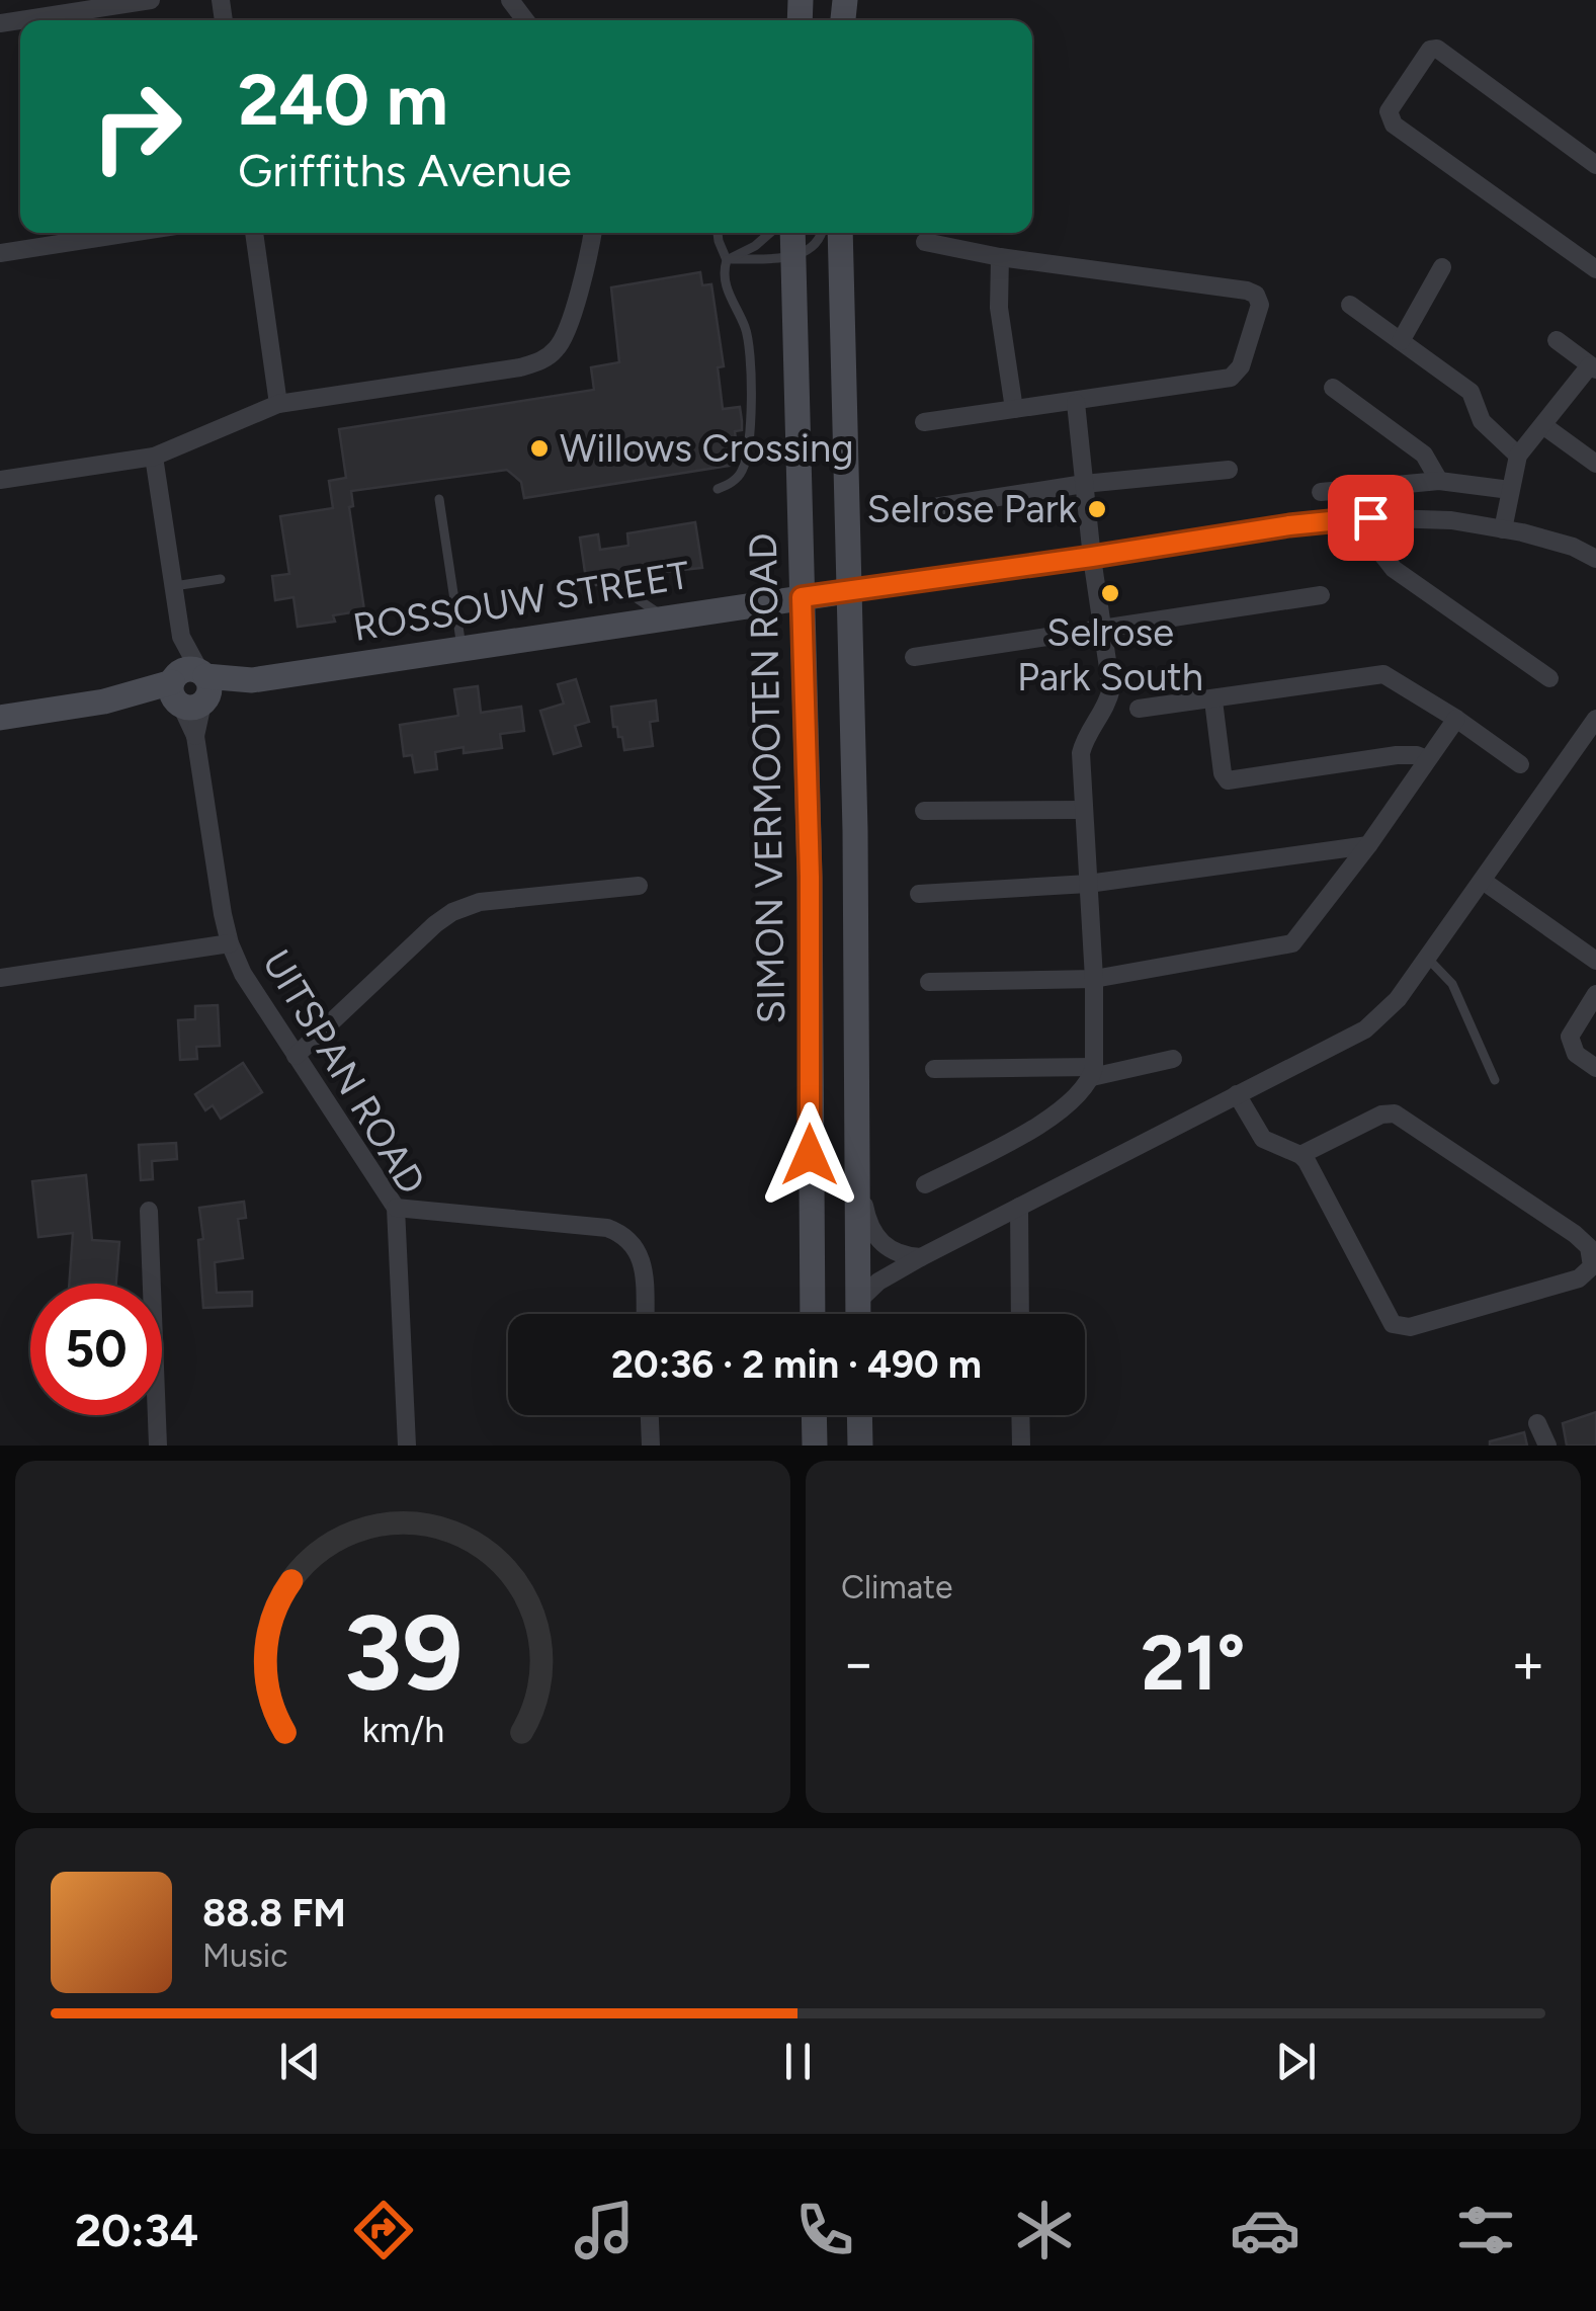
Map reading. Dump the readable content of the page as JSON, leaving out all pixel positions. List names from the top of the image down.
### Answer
{
  "streets": {
    "main road": ["ROSSOUW STREET", "SIMON VERMOOTEN ROAD"],
    "street": ["UITSPAN ROAD"]
  },
  "crossings": [
    ["ROSSOUW STREET", "SIMON VERMOOTEN ROAD"],
    ["ROSSOUW STREET", "UITSPAN ROAD"]
  ],
  "places": ["Willows Crossing", "Selrose Park", "Selrose Park South"],
  "page": {
    "turn": ["240 m", "Griffiths Avenue"],
    "limit": "50",
    "trip": "20:36 · 2 min · 490 m",
    "tile": "Climate",
    "heat": ["−", "21°", "+"],
    "song": ["88.8 FM", "Music"],
    "tabs": "20:34",
    "gauge": ["39", "km/h"]
  }
}
